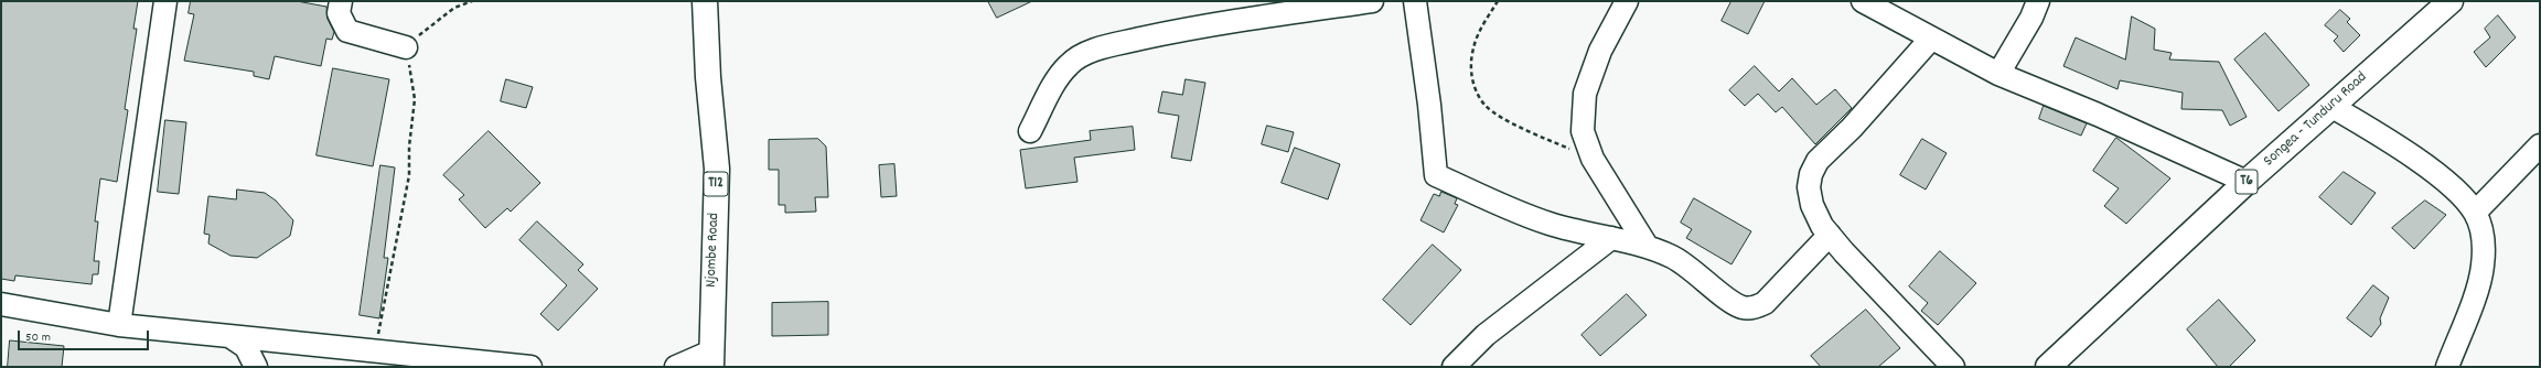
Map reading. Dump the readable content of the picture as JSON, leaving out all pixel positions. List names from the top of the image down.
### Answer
{
  "streets": {
    "highway": [
      "Songea - Tunduru Road",
      "T6",
      "T12",
      "Njombe Road"
    ]
  },
  "scale_bar": "50 m"
}
